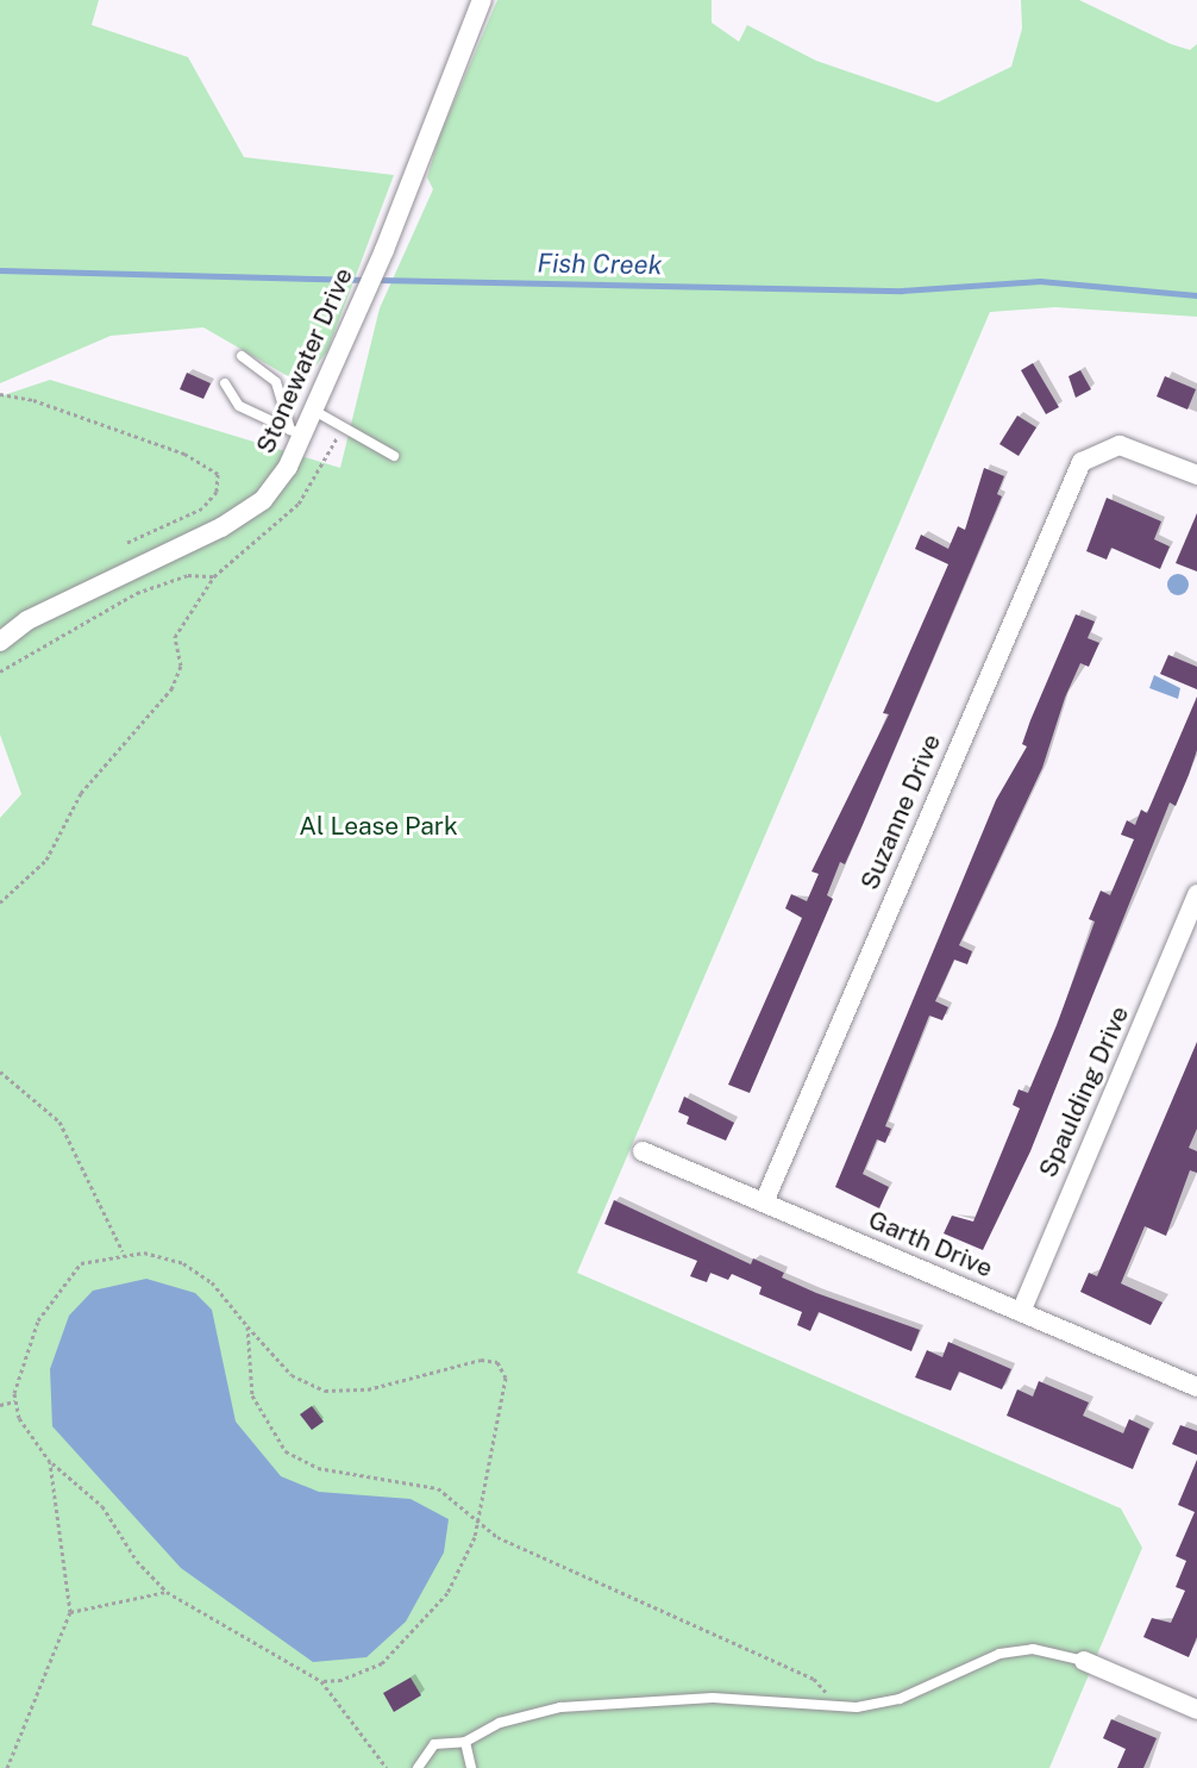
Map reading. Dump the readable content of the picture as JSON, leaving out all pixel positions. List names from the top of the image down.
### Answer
{
  "streets": {
    "street": [
      "Stonewater Drive",
      "Suzanne Drive",
      "Spaulding Drive",
      "Garth Drive"
    ]
  },
  "crossings": [
    ["Suzanne Drive", "Garth Drive"],
    ["Spaulding Drive", "Garth Drive"]
  ],
  "water": ["Fish Creek"],
  "parks": ["Al Lease Park"]
}
